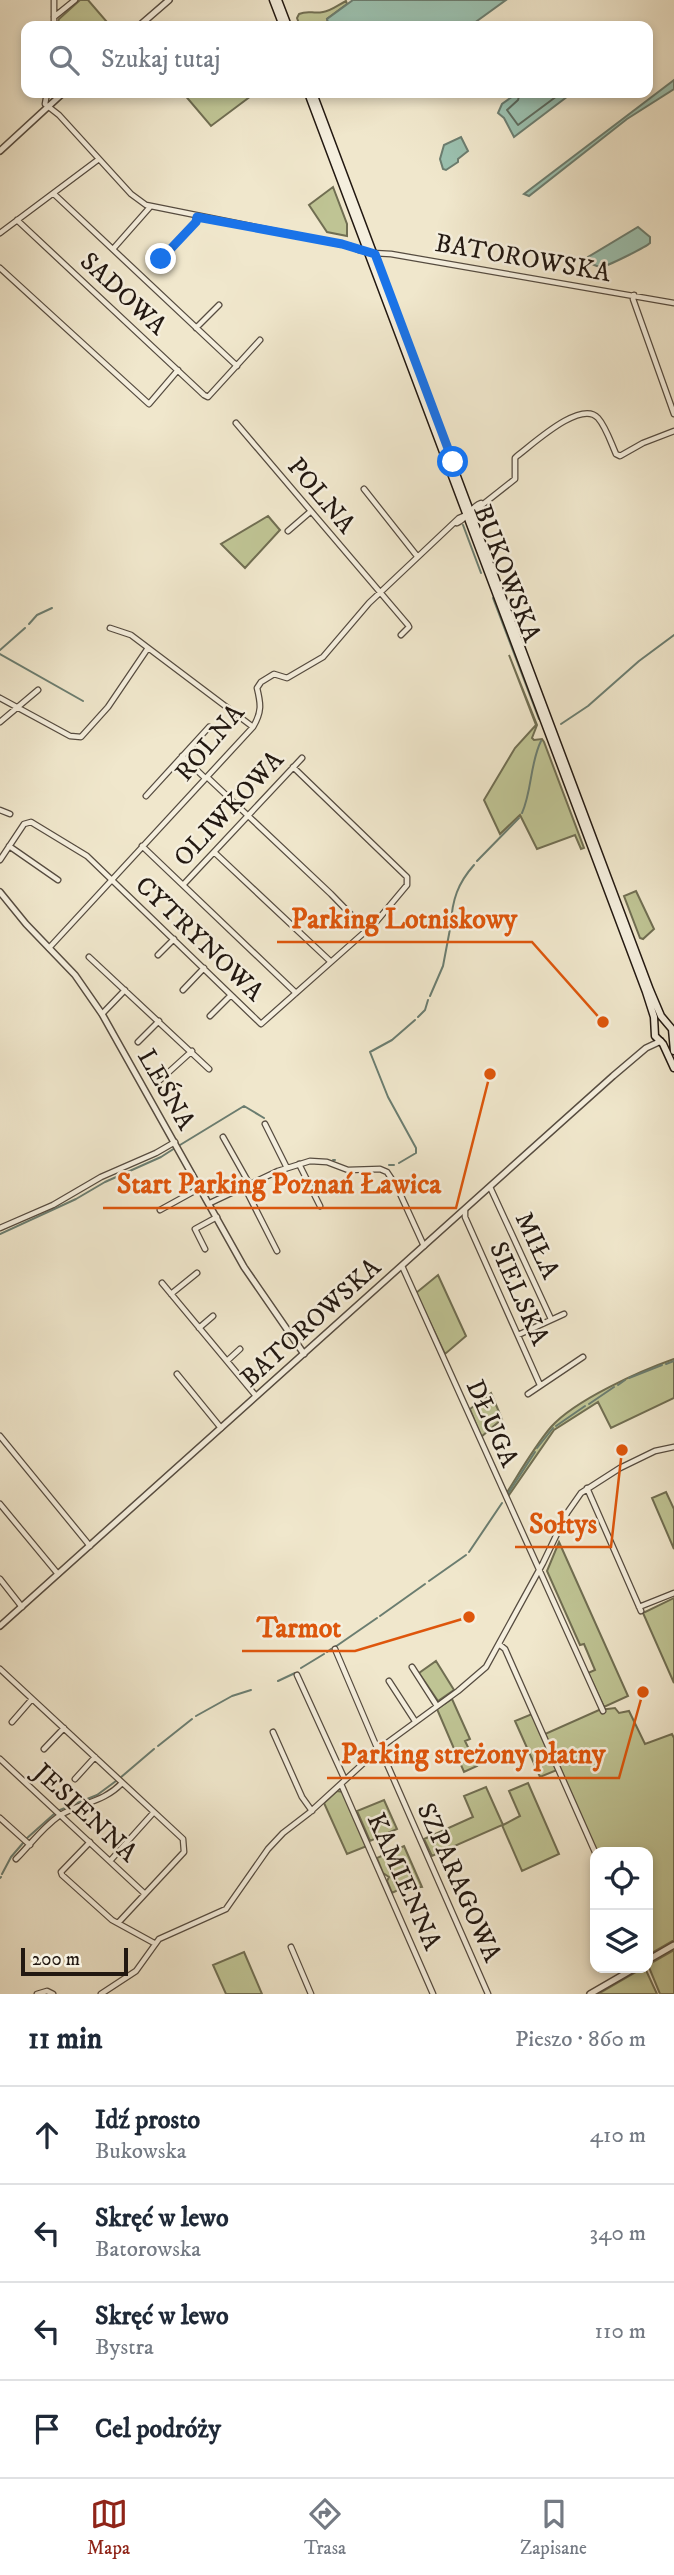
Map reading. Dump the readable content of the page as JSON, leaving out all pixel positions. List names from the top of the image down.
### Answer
{
  "streets": {
    "main road": ["BUKOWSKA"],
    "street": [
      "BATOROWSKA",
      "SADOWA",
      "POLNA",
      "ROLNA",
      "OLIWKOWA",
      "CYTRYNOWA",
      "LEŚNA",
      "MIŁA",
      "SIELSKA",
      "DŁUGA",
      "JESIENNA",
      "KAMIENNA",
      "SZPARAGOWA"
    ]
  },
  "crossings": [
    ["BATOROWSKA", "BUKOWSKA"],
    ["BATOROWSKA", "LEŚNA"],
    ["BATOROWSKA", "MIŁA"],
    ["BATOROWSKA", "SIELSKA"],
    ["BATOROWSKA", "DŁUGA"],
    ["POLNA", "ROLNA"],
    ["BUKOWSKA", "ROLNA"],
    ["ROLNA", "CYTRYNOWA"],
    ["ROLNA", "LEŚNA"]
  ],
  "places": [
    "Parking Lotniskowy",
    "Start Parking Poznań Ławica",
    "Sołtys",
    "Tarmot",
    "Parking streżony płatny"
  ],
  "scale_bar": "200 m",
  "page": {
    "search": "Szukaj tutaj",
    "scale": "200 m",
    "heading": ["11 min", "Pieszo · 860 m"],
    "list": [
      ["Idź prosto", "Bukowska", "410 m"],
      ["Skręć w lewo", "Batorowska", "340 m"],
      ["Skręć w lewo", "Bystra", "110 m"],
      "Cel podróży"
    ],
    "nav": ["Mapa", "Trasa", "Zapisane"]
  }
}
